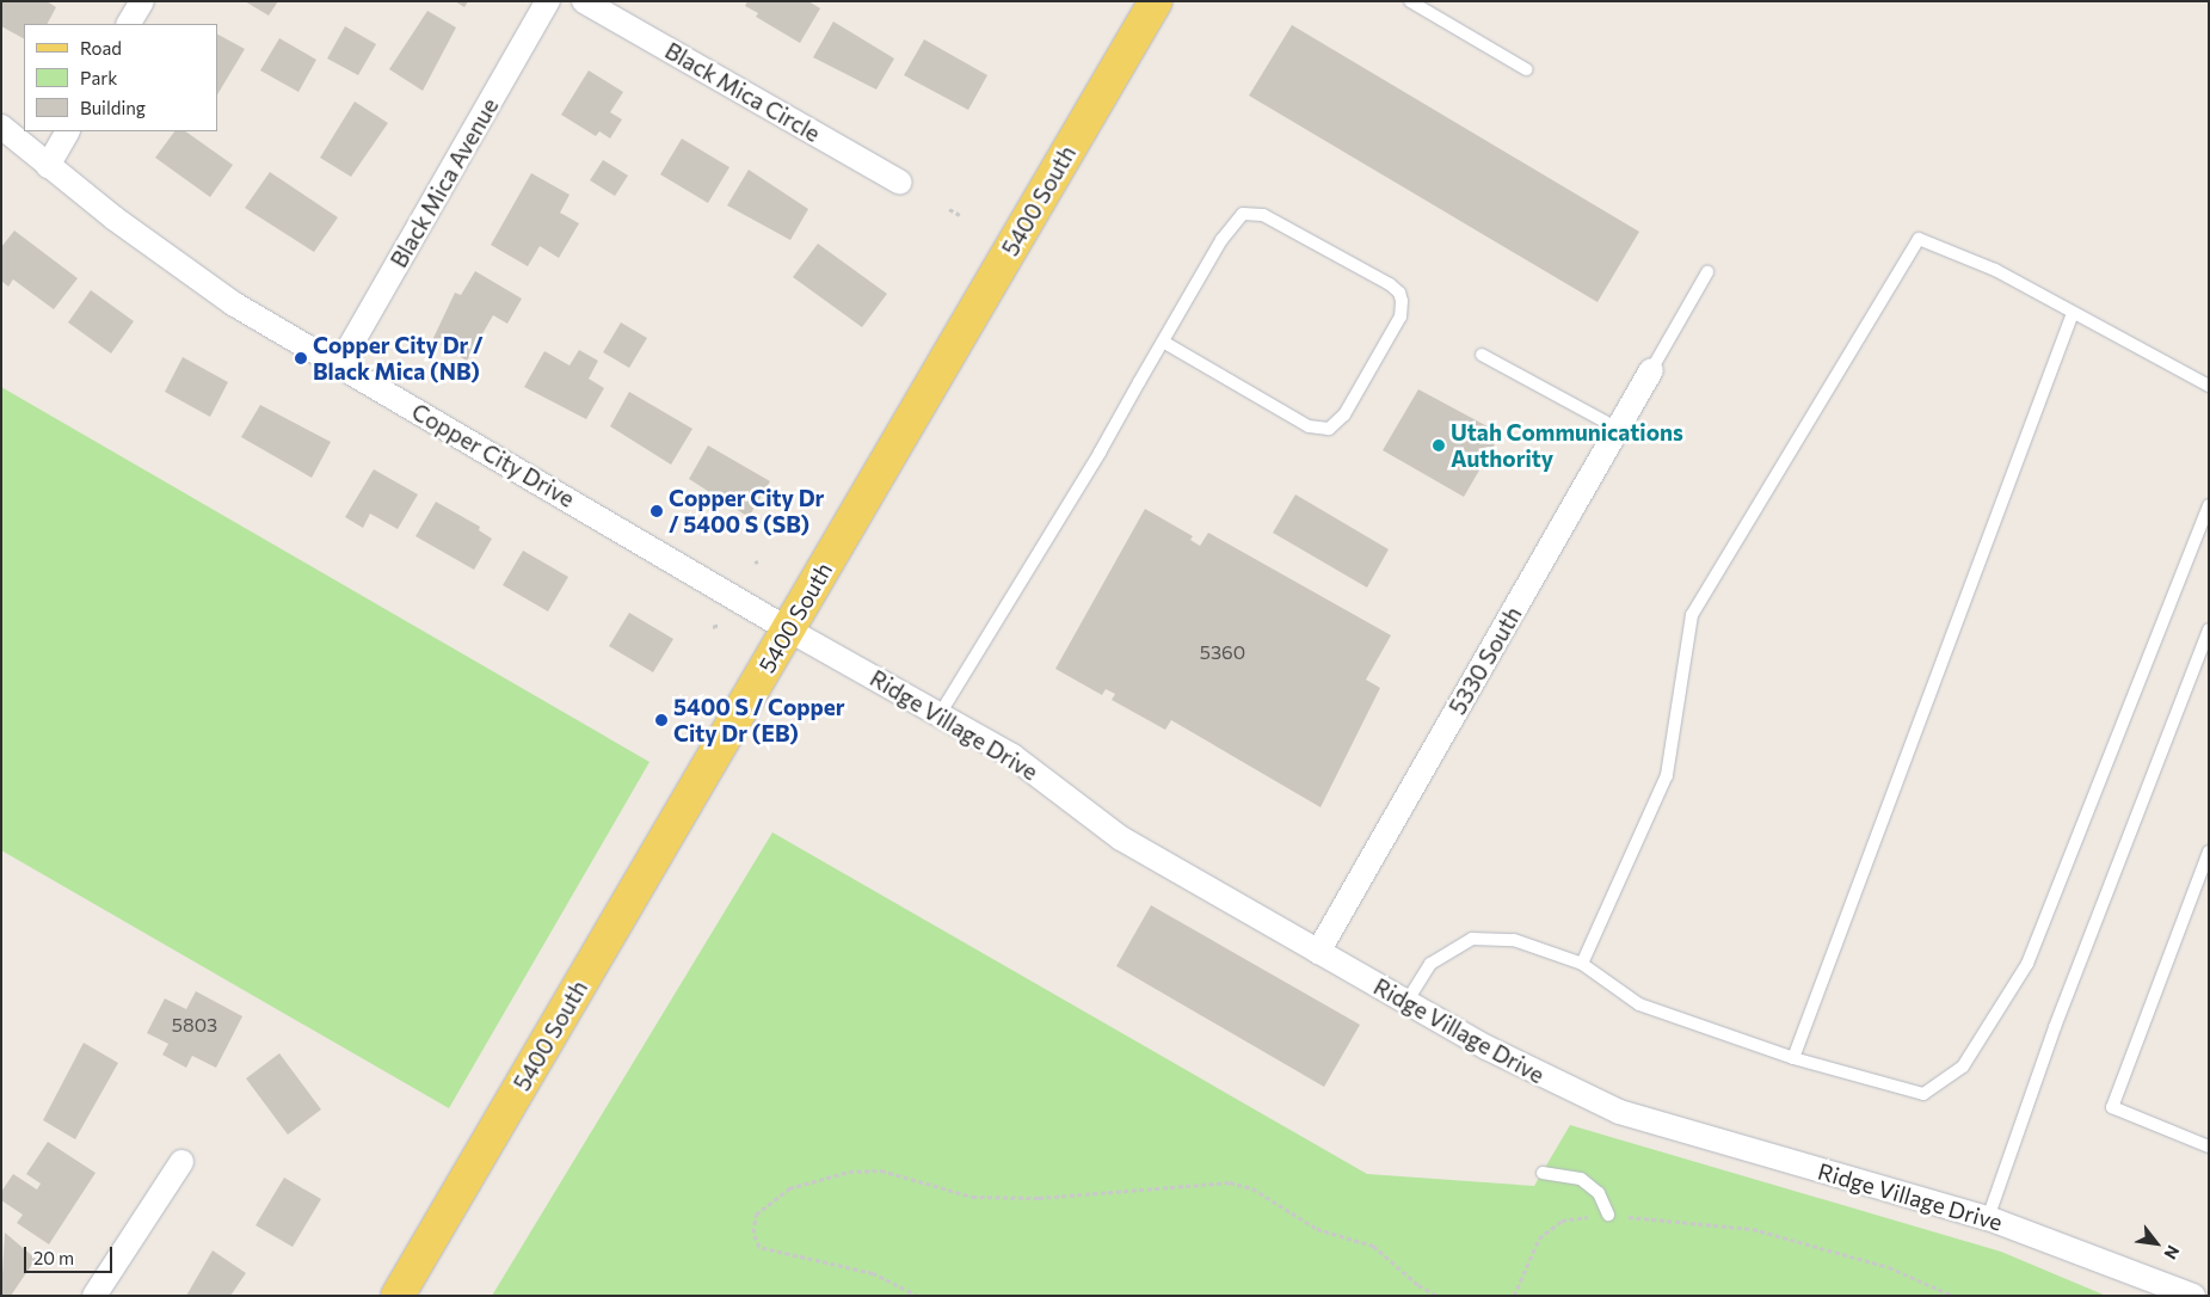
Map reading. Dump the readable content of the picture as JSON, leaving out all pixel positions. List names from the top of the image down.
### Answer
{
  "streets": {
    "main road": ["5400 South"],
    "street": [
      "Black Mica Circle",
      "Black Mica Avenue",
      "Copper City Drive",
      "5330 South",
      "Ridge Village Drive"
    ]
  },
  "crossings": [
    ["Black Mica Avenue", "Copper City Drive"],
    ["5400 South", "Copper City Drive"],
    ["5400 South", "Ridge Village Drive"],
    ["Copper City Drive", "Ridge Village Drive"],
    ["5330 South", "Ridge Village Drive"]
  ],
  "places": [
    "Copper City Dr / Black Mica (NB)",
    "Utah Communications Authority",
    "Copper City Dr / 5400 S (SB)",
    "5400 S / Copper City Dr (EB)"
  ],
  "house_numbers": ["5360", "5803"],
  "legend": ["Road", "Park", "Building"],
  "scale_bar": "20 m",
  "north": "bottom right"
}
